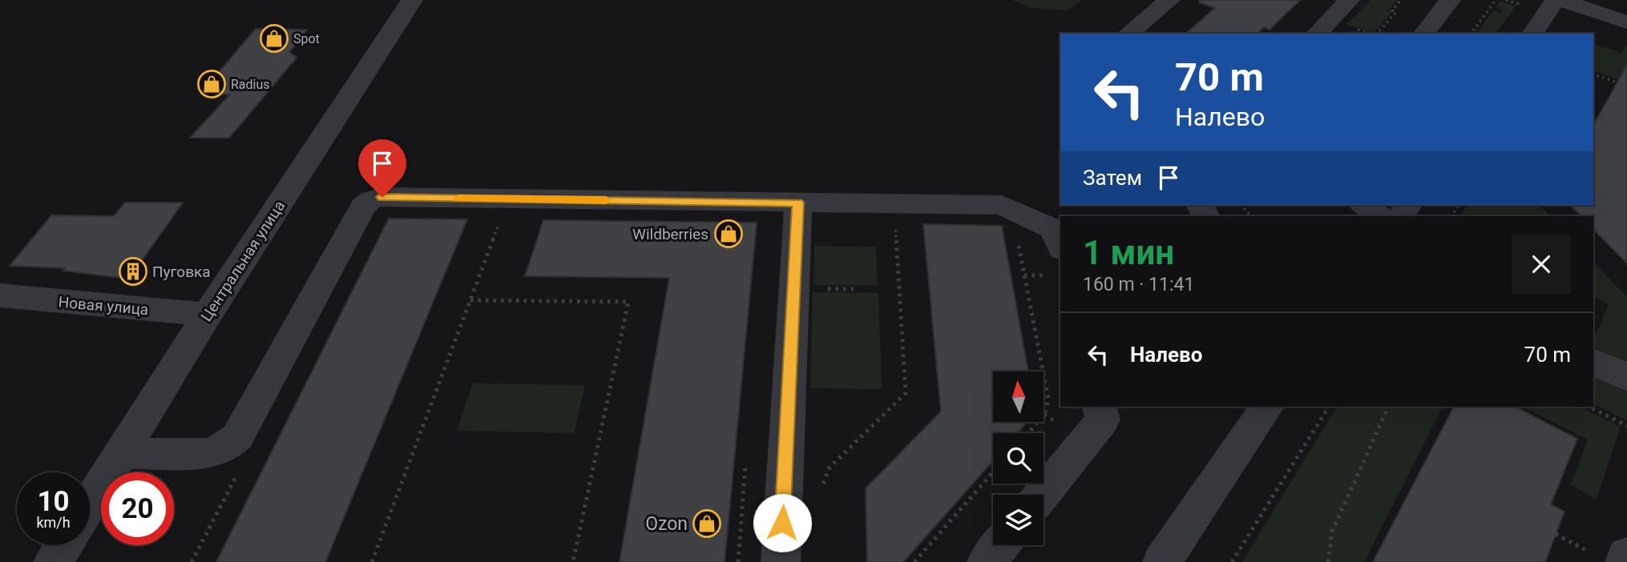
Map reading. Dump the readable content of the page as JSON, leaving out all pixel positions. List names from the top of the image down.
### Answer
{
  "streets": {
    "street": ["Центральная улица", "Новая улица"]
  },
  "crossings": [
    ["Центральная улица", "Новая улица"]
  ],
  "places": {
    "shop": [
      "Spot",
      "Radius",
      "Wildberries",
      "Ozon"
    ],
    "building": ["Пуговка"]
  },
  "north": "top",
  "page": {
    "turn": ["70 m", "Налево"],
    "then": "Затем",
    "heading": ["1 мин", "160 m · 11:41"],
    "list": [
      {
        "name": "Налево",
        "value": "70 m"
      }
    ],
    "speed": "10 km/h",
    "limit": "20"
  }
}
